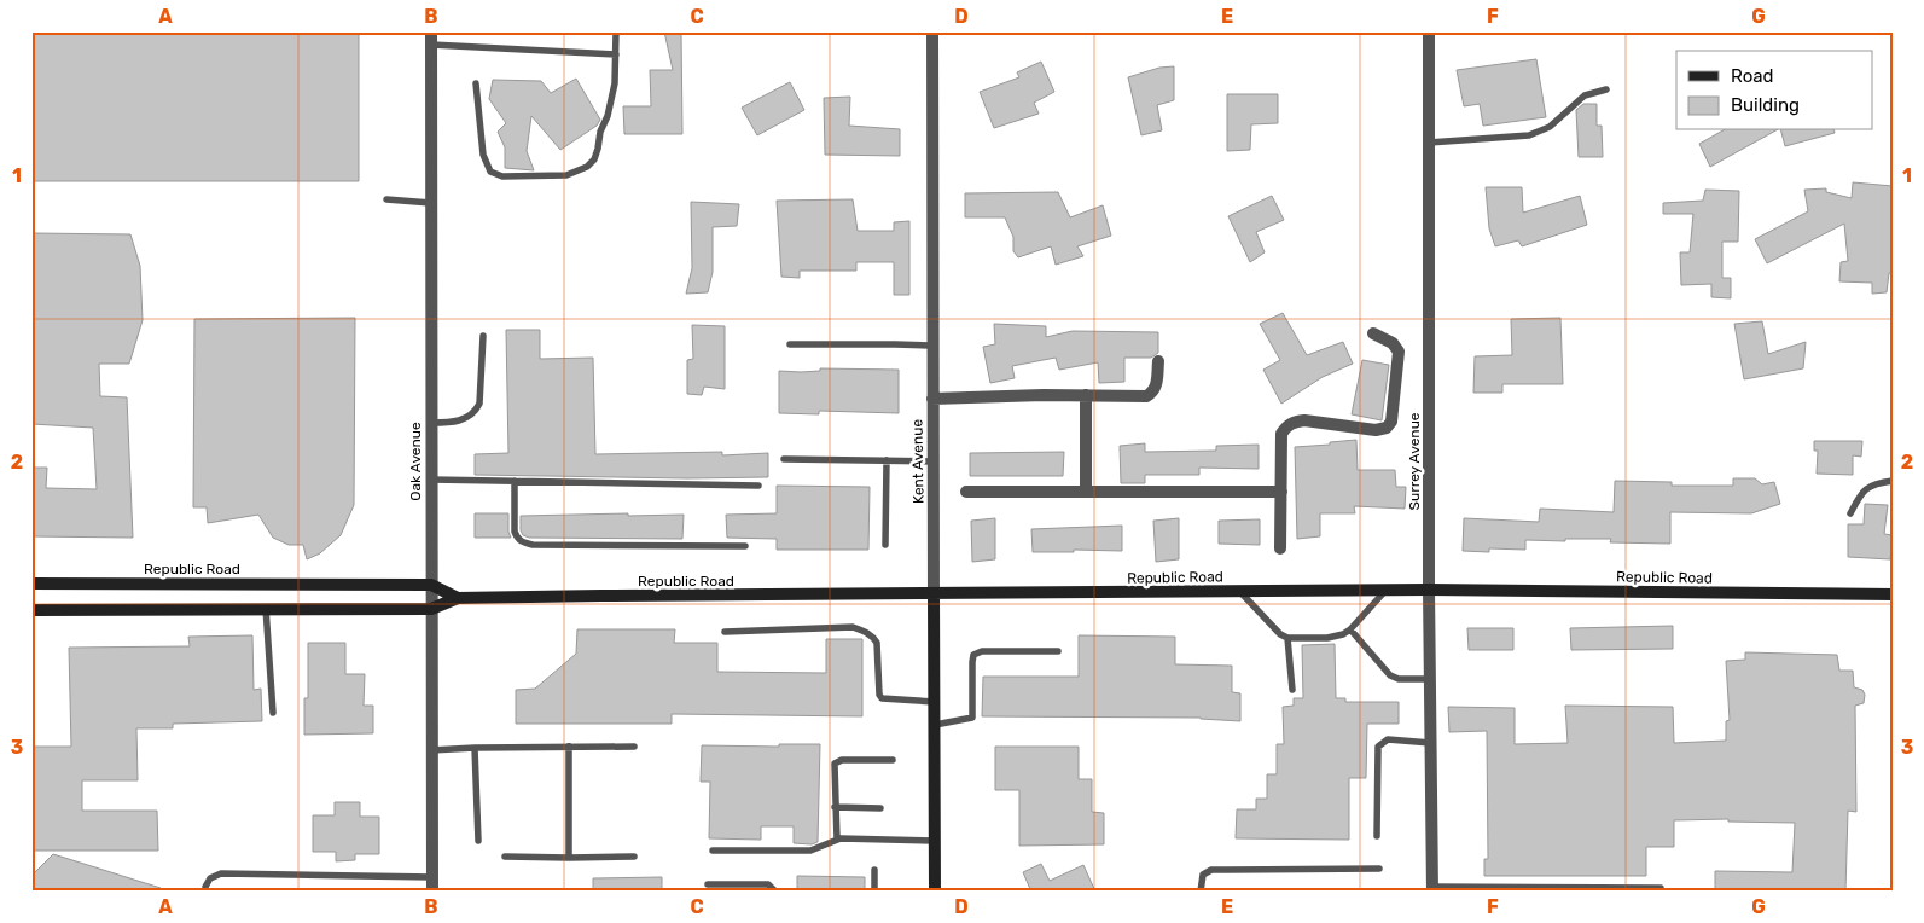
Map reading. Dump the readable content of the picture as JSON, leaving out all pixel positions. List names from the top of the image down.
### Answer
{
  "streets": {
    "main road": ["Kent Avenue", "Republic Road"],
    "street": ["Oak Avenue", "Surrey Avenue"]
  },
  "crossings": [
    ["Oak Avenue", "Republic Road"],
    ["Kent Avenue", "Republic Road"],
    ["Surrey Avenue", "Republic Road"]
  ],
  "legend": ["Road", "Building"],
  "grid": {
    "columns": [
      "A",
      "B",
      "C",
      "D",
      "E",
      "F",
      "G"
    ],
    "rows": ["1", "2", "3"]
  }
}
